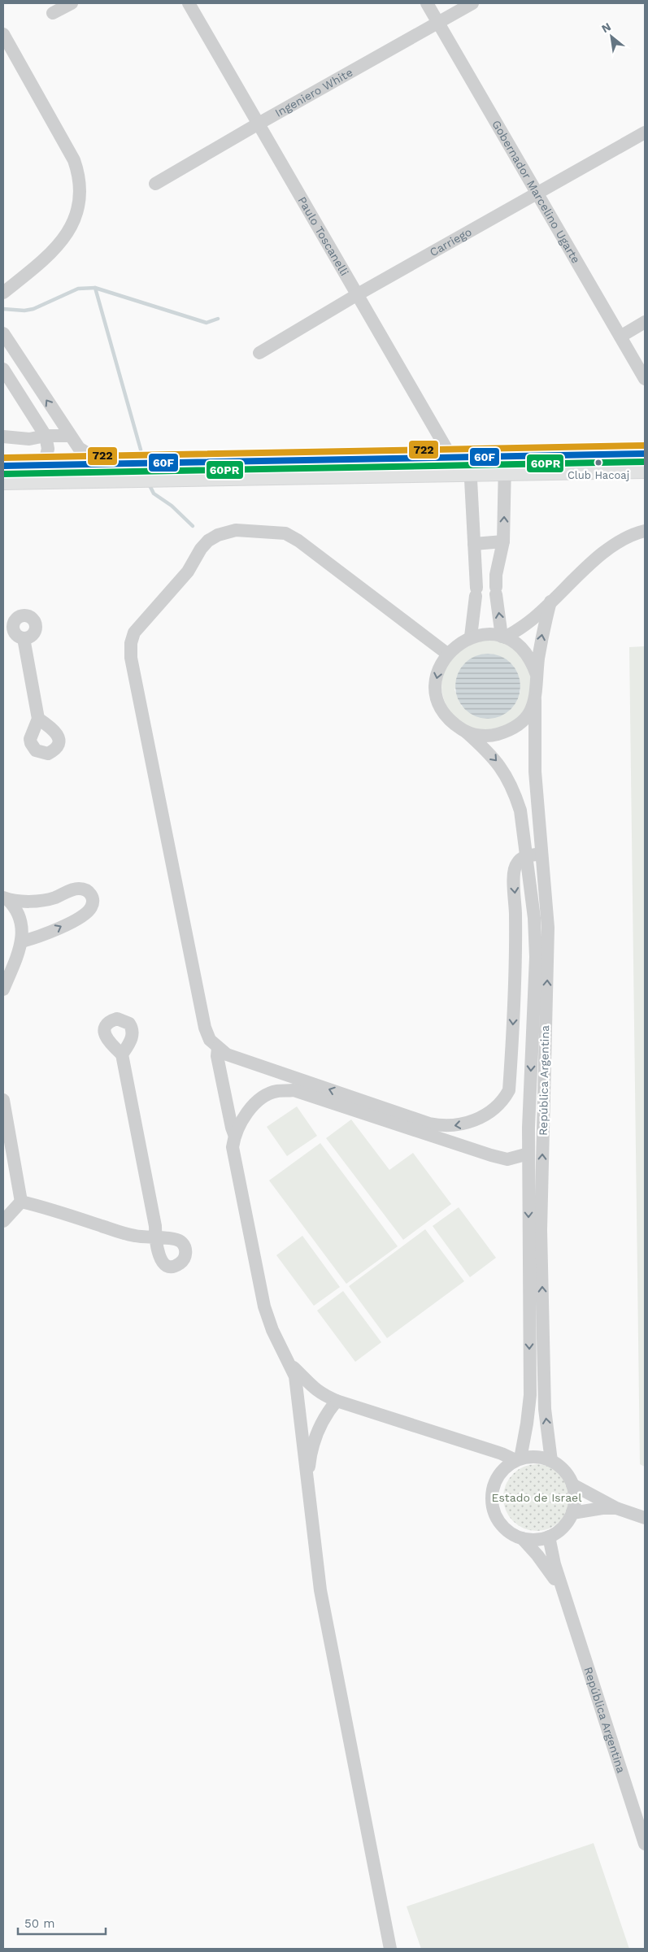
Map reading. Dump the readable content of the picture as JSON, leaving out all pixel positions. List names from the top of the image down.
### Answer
{
  "streets": {
    "street": [
      "Ingeniero White",
      "Gobernador Marcelino Ugarte",
      "Paulo Toscanelli",
      "Carriego",
      "República Argentina"
    ]
  },
  "crossings": [
    ["Ingeniero White", "Gobernador Marcelino Ugarte"],
    ["Ingeniero White", "Paulo Toscanelli"],
    ["Gobernador Marcelino Ugarte", "Carriego"],
    ["Paulo Toscanelli", "Carriego"]
  ],
  "parks": ["Estado de Israel"],
  "places": ["Club Hacoaj"],
  "lines": ["transit line 722", "transit line 60F", "transit line 60PR"],
  "scale_bar": "50 m",
  "north": "top left"
}
